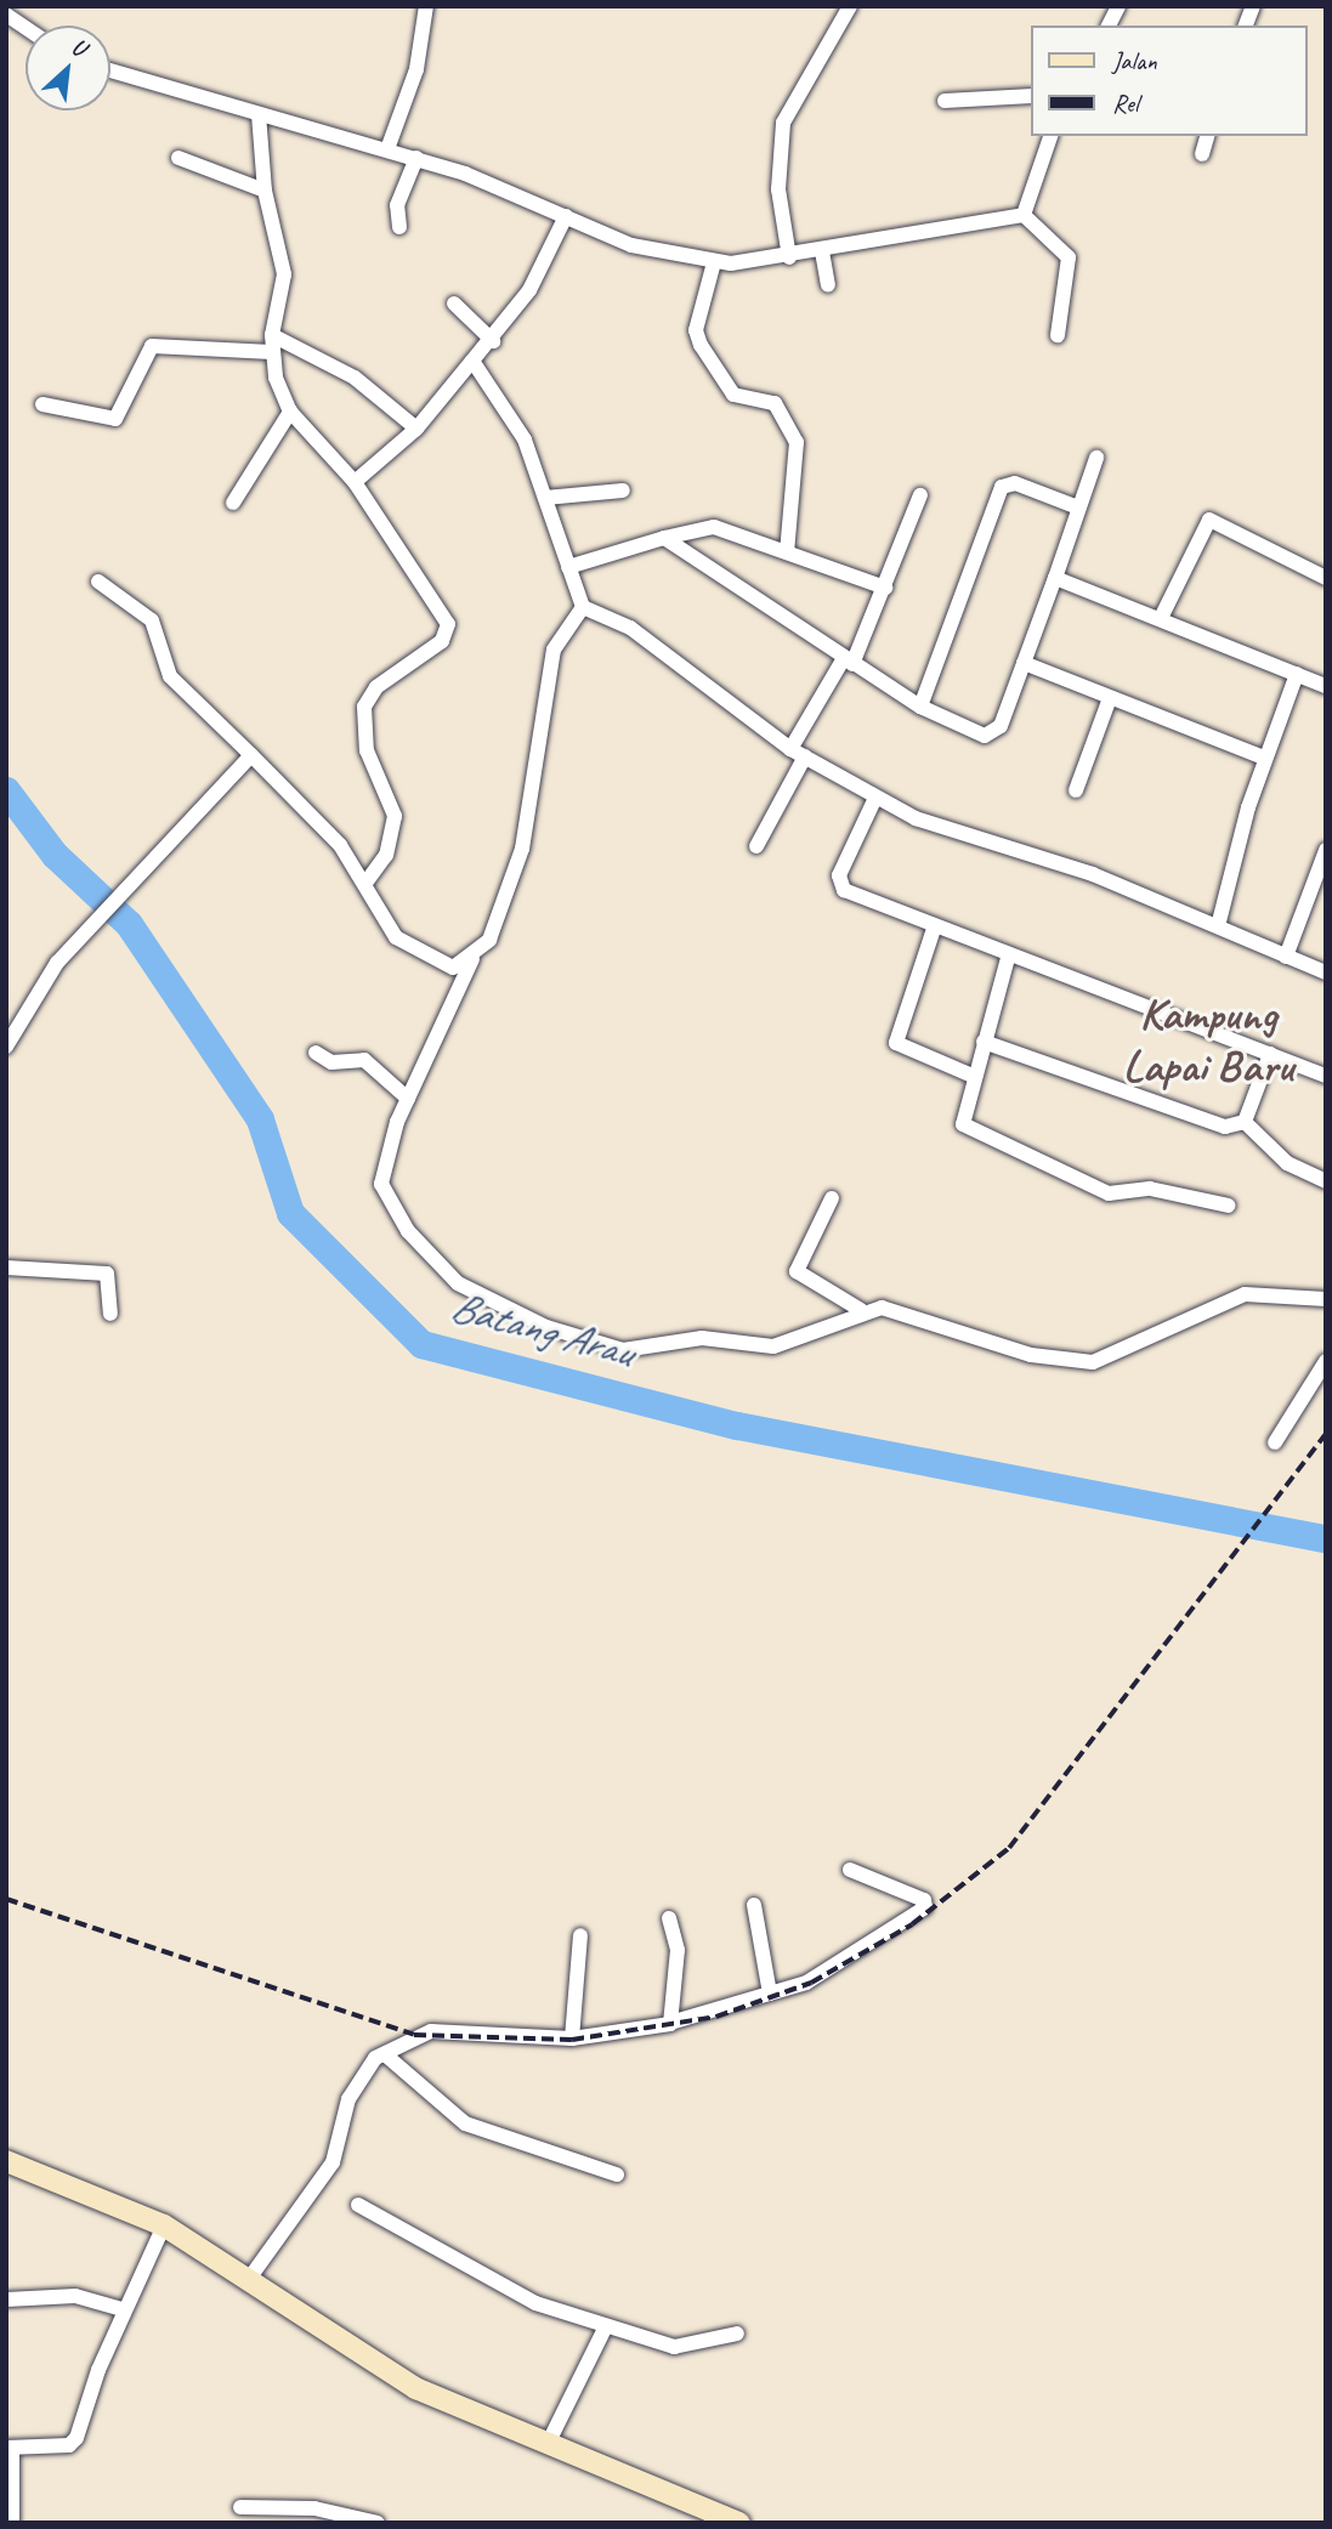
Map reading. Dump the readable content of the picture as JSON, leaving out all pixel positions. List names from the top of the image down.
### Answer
{
  "districts": ["Kampung Lapai Baru"],
  "water": ["Batang Arau"],
  "legend": ["Jalan", "Rel"],
  "north": "top right"
}
